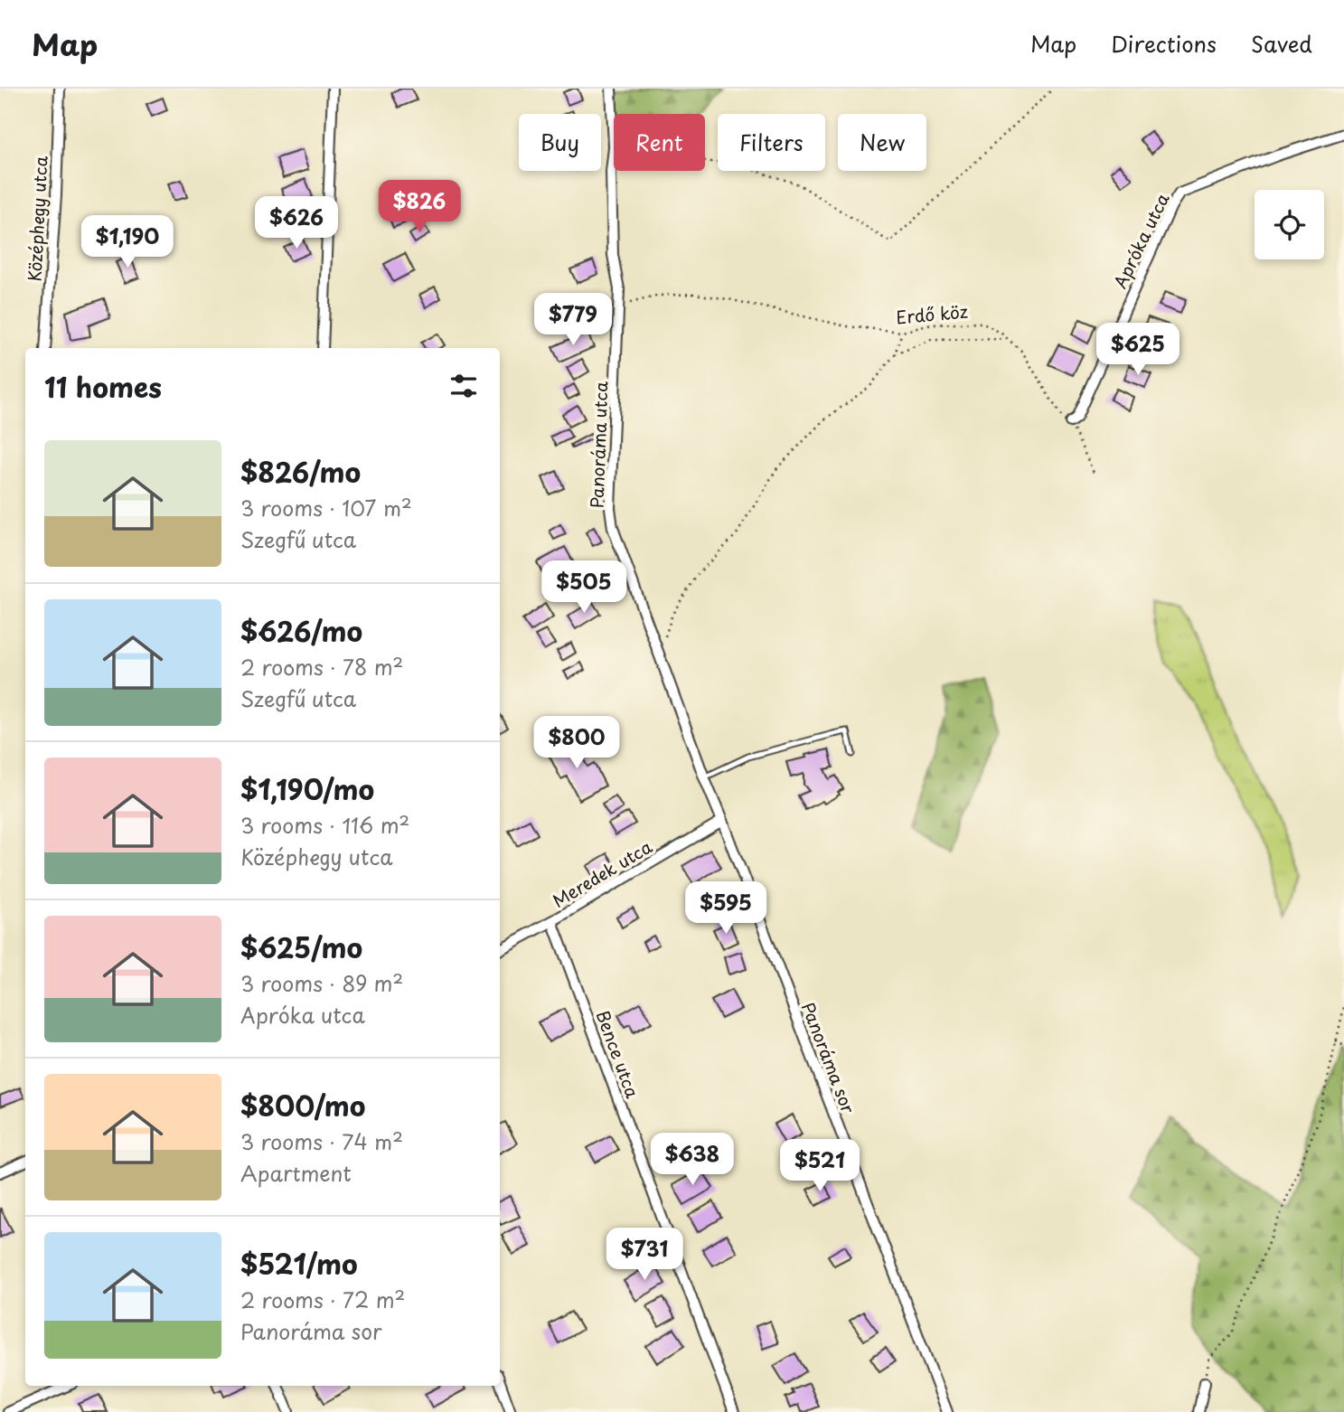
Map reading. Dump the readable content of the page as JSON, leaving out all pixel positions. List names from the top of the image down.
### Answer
{
  "streets": {
    "street": [
      "Középhegy utca",
      "Apróka utca",
      "Panoráma utca",
      "Meredek utca",
      "Bence utca",
      "Panoráma sor"
    ],
    "path": ["Erdő köz"]
  },
  "crossings": [
    ["Apróka utca", "Erdő köz"],
    ["Erdő köz", "Panoráma utca"],
    ["Panoráma utca", "Meredek utca"],
    ["Panoráma utca", "Panoráma sor"],
    ["Meredek utca", "Bence utca"],
    ["Meredek utca", "Panoráma sor"]
  ],
  "page": {
    "header": "Map",
    "nav": ["Map", "Directions", "Saved"],
    "chip": [
      "Buy",
      "Rent",
      "Filters",
      "New"
    ],
    "price": [
      "$826",
      "$626",
      "$1,190",
      "$779",
      "$625",
      "$505",
      "$800",
      "$595",
      "$638",
      "$521",
      "$731"
    ],
    "heading": "11 homes",
    "list": [
      {
        "name": "$826/mo",
        "note": "3 rooms · 107 m² · Szegfű utca"
      },
      {
        "name": "$626/mo",
        "note": "2 rooms · 78 m² · Szegfű utca"
      },
      {
        "name": "$1,190/mo",
        "note": "3 rooms · 116 m² · Középhegy utca"
      },
      {
        "name": "$625/mo",
        "note": "3 rooms · 89 m² · Apróka utca"
      },
      {
        "name": "$800/mo",
        "note": "3 rooms · 74 m² · Apartment"
      },
      {
        "name": "$521/mo",
        "note": "2 rooms · 72 m² · Panoráma sor"
      }
    ]
  }
}
